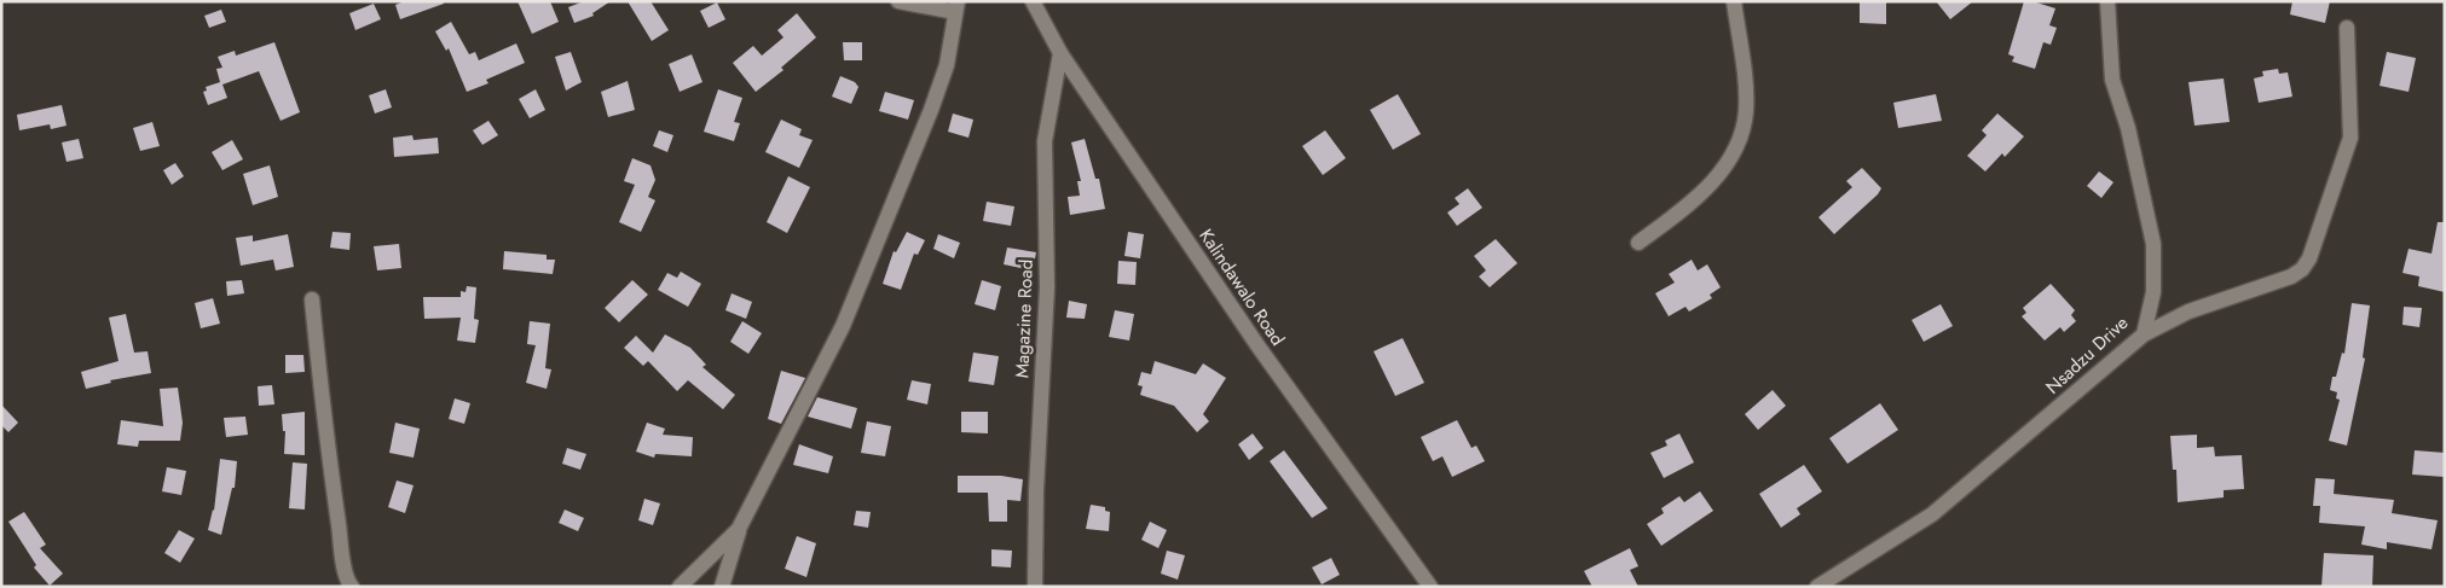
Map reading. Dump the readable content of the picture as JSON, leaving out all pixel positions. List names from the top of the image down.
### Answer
{
  "streets": {
    "street": ["Kalindawalo Road", "Magazine Road", "Nsadzu Drive"]
  },
  "crossings": [
    ["Kalindawalo Road", "Magazine Road"]
  ]
}
